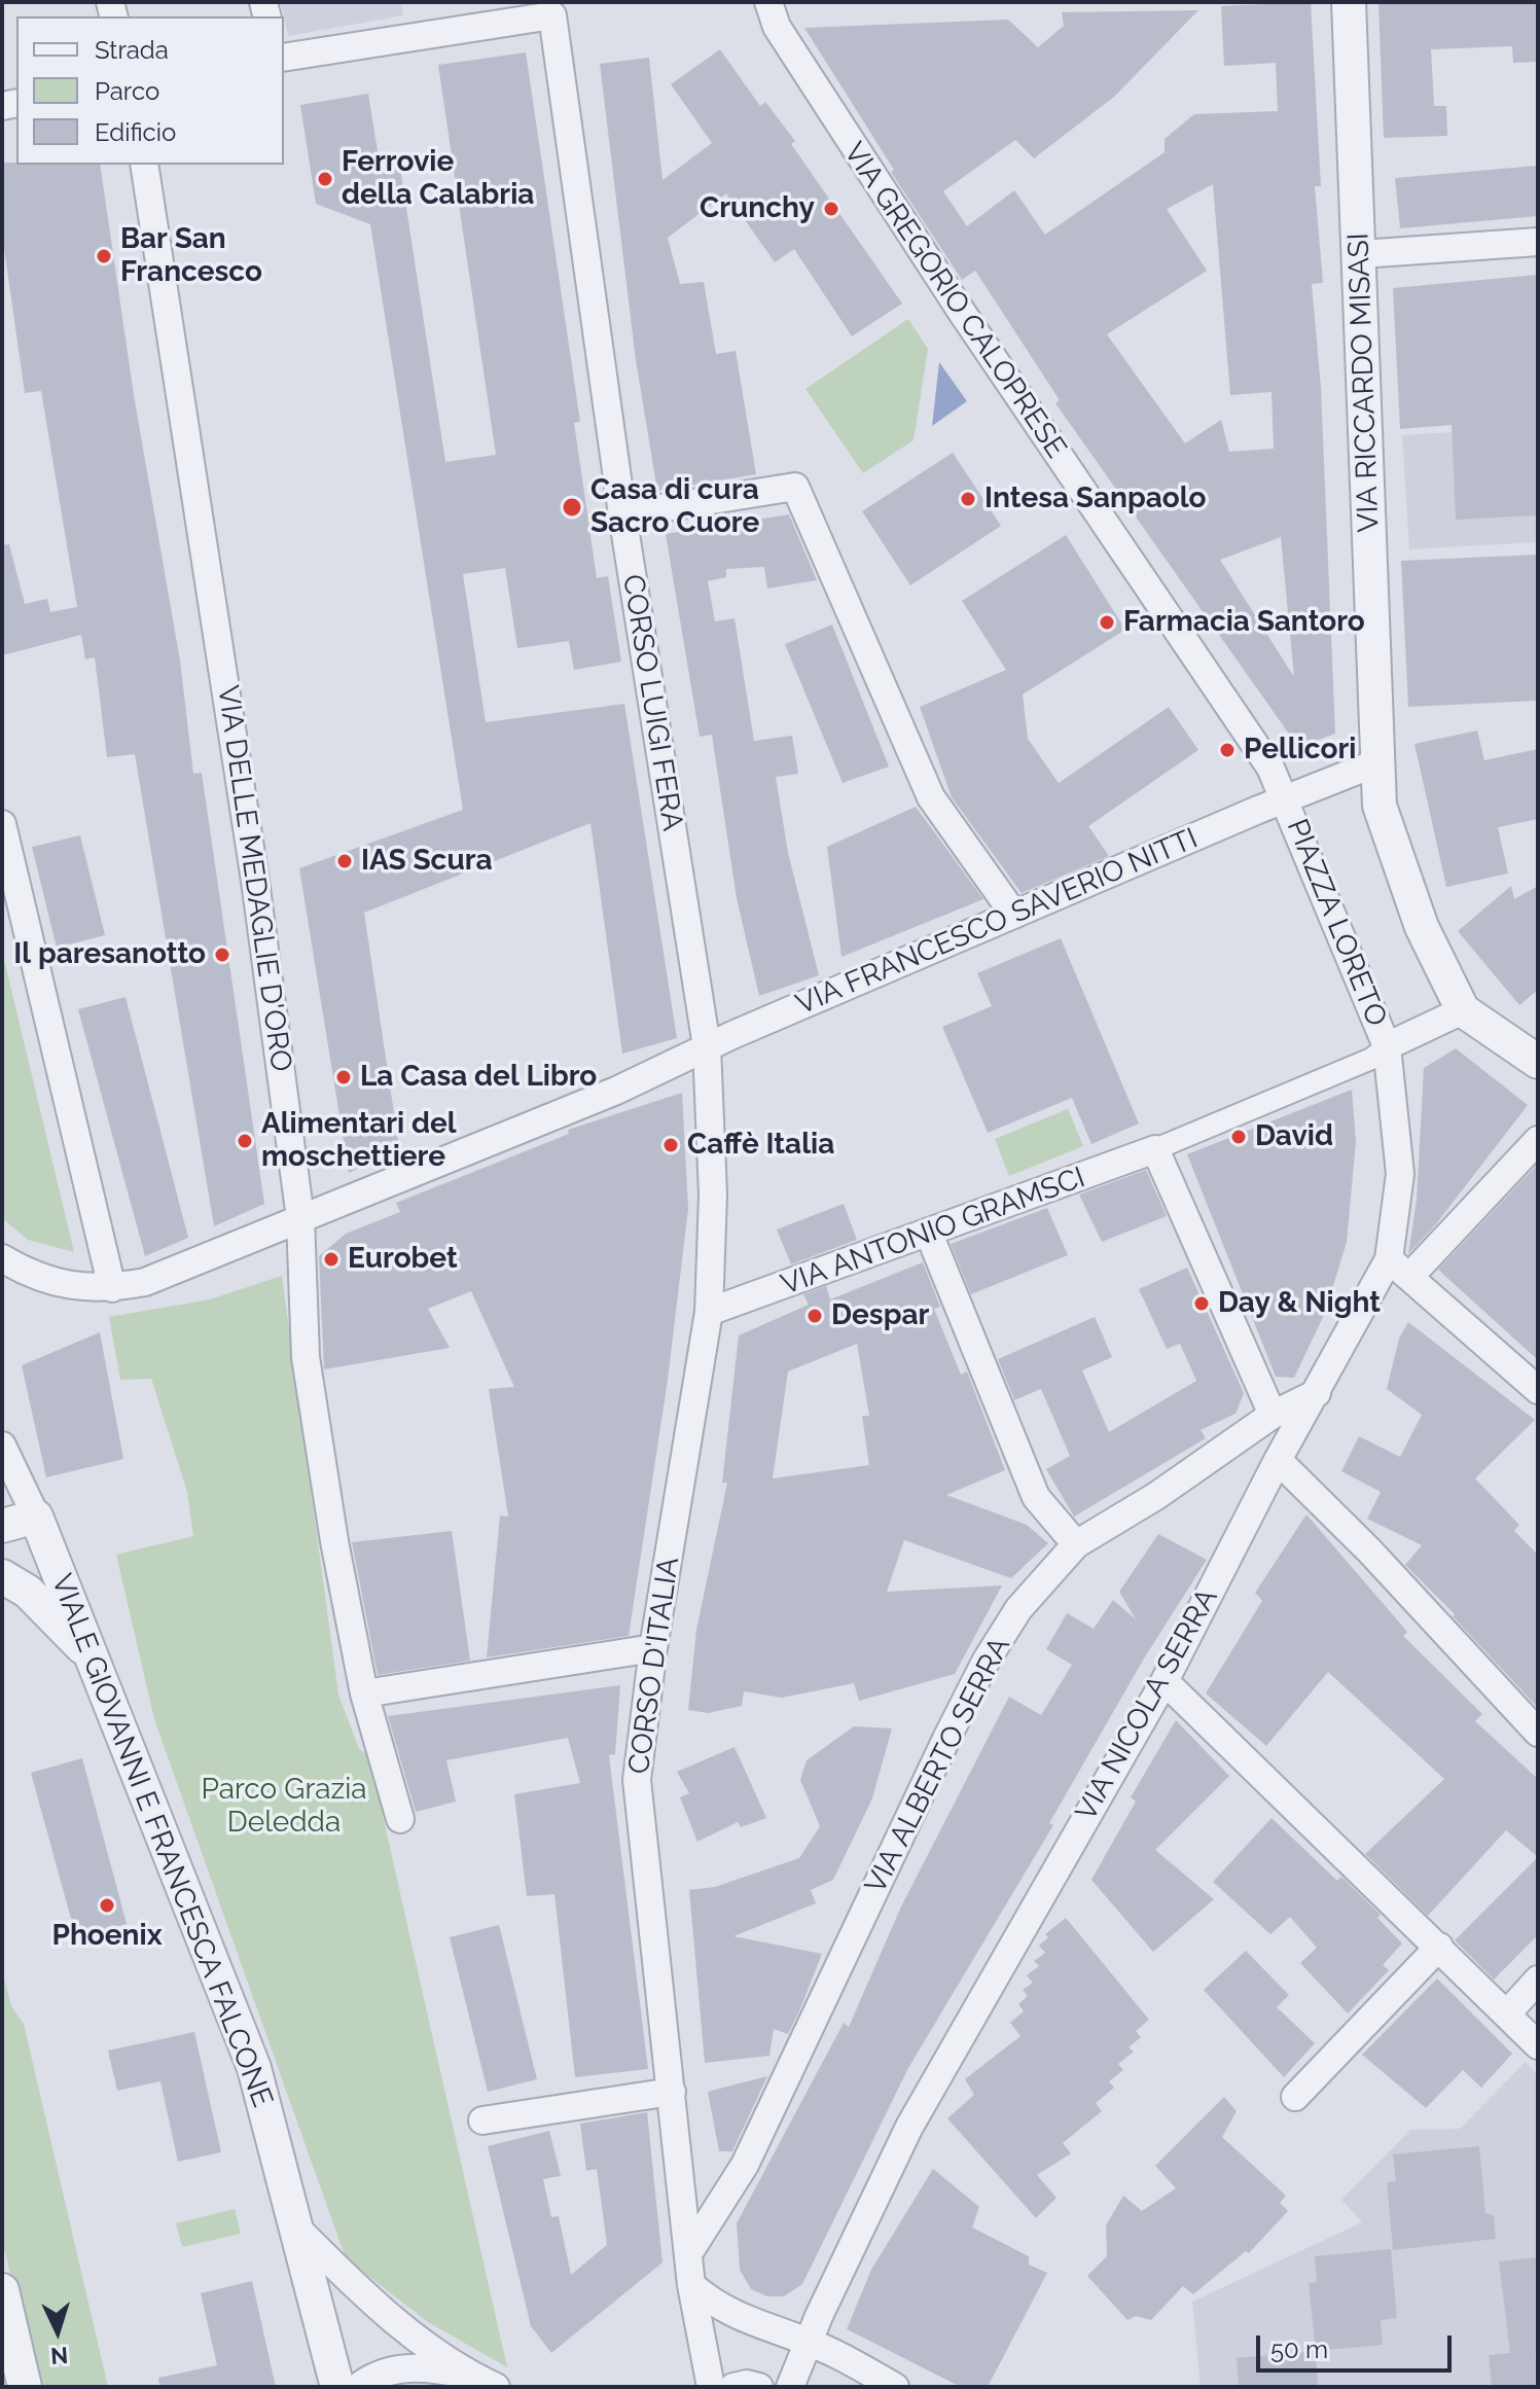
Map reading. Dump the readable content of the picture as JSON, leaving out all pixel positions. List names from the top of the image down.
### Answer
{
  "streets": {
    "street": [
      "VIA GREGORIO CALOPRESE",
      "VIA RICCARDO MISASI",
      "CORSO LUIGI FERA",
      "VIA DELLE MEDAGLIE D'ORO",
      "VIA FRANCESCO SAVERIO NITTI",
      "PIAZZA LORETO",
      "VIA ANTONIO GRAMSCI",
      "CORSO D'ITALIA",
      "VIA NICOLA SERRA",
      "VIA ALBERTO SERRA",
      "VIALE GIOVANNI E FRANCESCA FALCONE"
    ]
  },
  "crossings": [
    ["VIA GREGORIO CALOPRESE", "VIA FRANCESCO SAVERIO NITTI"],
    ["VIA GREGORIO CALOPRESE", "PIAZZA LORETO"],
    ["VIA RICCARDO MISASI", "PIAZZA LORETO"],
    ["CORSO LUIGI FERA", "VIA FRANCESCO SAVERIO NITTI"],
    ["CORSO LUIGI FERA", "CORSO D'ITALIA"],
    ["VIA DELLE MEDAGLIE D'ORO", "VIA FRANCESCO SAVERIO NITTI"],
    ["VIA FRANCESCO SAVERIO NITTI", "PIAZZA LORETO"],
    ["VIA FRANCESCO SAVERIO NITTI", "CORSO D'ITALIA"],
    ["PIAZZA LORETO", "VIA ANTONIO GRAMSCI"],
    ["PIAZZA LORETO", "VIA NICOLA SERRA"],
    ["VIA ANTONIO GRAMSCI", "CORSO D'ITALIA"],
    ["CORSO D'ITALIA", "VIA ALBERTO SERRA"],
    ["VIA NICOLA SERRA", "VIA ALBERTO SERRA"]
  ],
  "parks": ["Parco Grazia Deledda"],
  "places": [
    "Ferrovie della Calabria",
    "Crunchy",
    "Bar San Francesco",
    "Intesa Sanpaolo",
    "Casa di cura Sacro Cuore",
    "Farmacia Santoro",
    "Pellicori",
    "IAS Scura",
    "Il paresanotto",
    "La Casa del Libro",
    "David",
    "Alimentari del moschettiere",
    "Caffè Italia",
    "Eurobet",
    "Day & Night",
    "Despar",
    "Phoenix"
  ],
  "legend": ["Strada", "Parco", "Edificio"],
  "scale_bar": "50 m",
  "north": "bottom"
}
